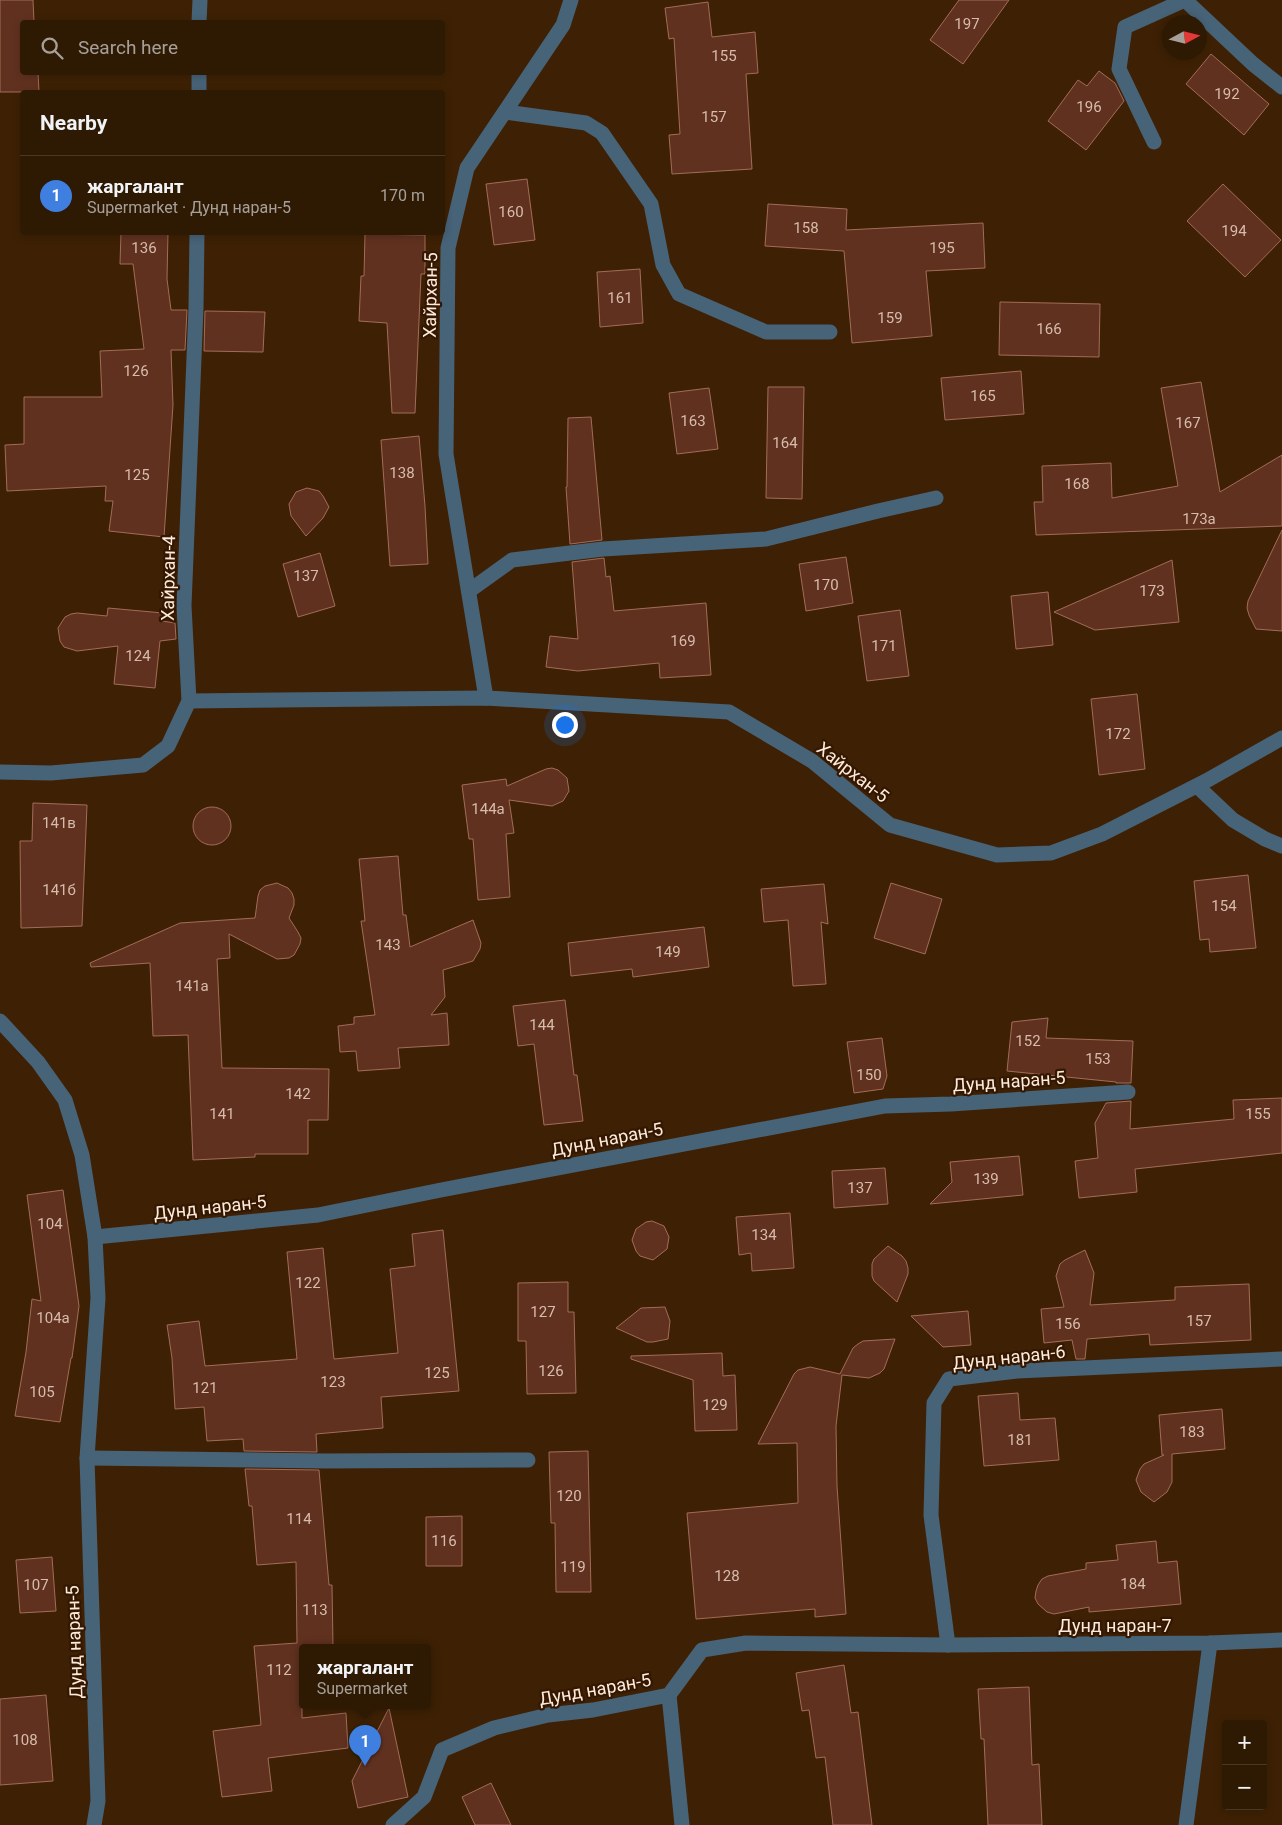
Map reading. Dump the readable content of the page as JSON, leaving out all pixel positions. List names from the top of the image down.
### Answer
{
  "streets": {
    "street": [
      "Хайрхан-5",
      "Хайрхан-4",
      "Дунд наран-5",
      "Дунд наран-6",
      "Дунд наран-7"
    ]
  },
  "crossings": [
    ["Дунд наран-5", "Дунд наран-6"],
    ["Дунд наран-5", "Дунд наран-7"],
    ["Дунд наран-6", "Дунд наран-7"]
  ],
  "house_numbers": [
    "197",
    "155",
    "192",
    "196",
    "157",
    "160",
    "158",
    "194",
    "136",
    "195",
    "161",
    "159",
    "166",
    "126",
    "165",
    "163",
    "167",
    "164",
    "138",
    "125",
    "168",
    "173а",
    "137",
    "170",
    "173",
    "169",
    "171",
    "124",
    "172",
    "144а",
    "141в",
    "141б",
    "154",
    "143",
    "149",
    "141а",
    "144",
    "152",
    "153",
    "150",
    "142",
    "141",
    "155",
    "139",
    "137",
    "104",
    "134",
    "122",
    "127",
    "104а",
    "157",
    "156",
    "126",
    "125",
    "123",
    "121",
    "105",
    "129",
    "183",
    "181",
    "120",
    "114",
    "116",
    "119",
    "128",
    "184",
    "107",
    "113",
    "112",
    "108"
  ],
  "north": "right",
  "page": {
    "search": "Search here",
    "heading": "Nearby",
    "list": [
      {
        "mark": "1",
        "name": "жаргалант",
        "note": "Supermarket · Дунд наран-5",
        "value": "170 m"
      }
    ],
    "popup": ["жаргалант", "Supermarket"],
    "map_buttons": ["+", "−"],
    "pins": "1"
  }
}
